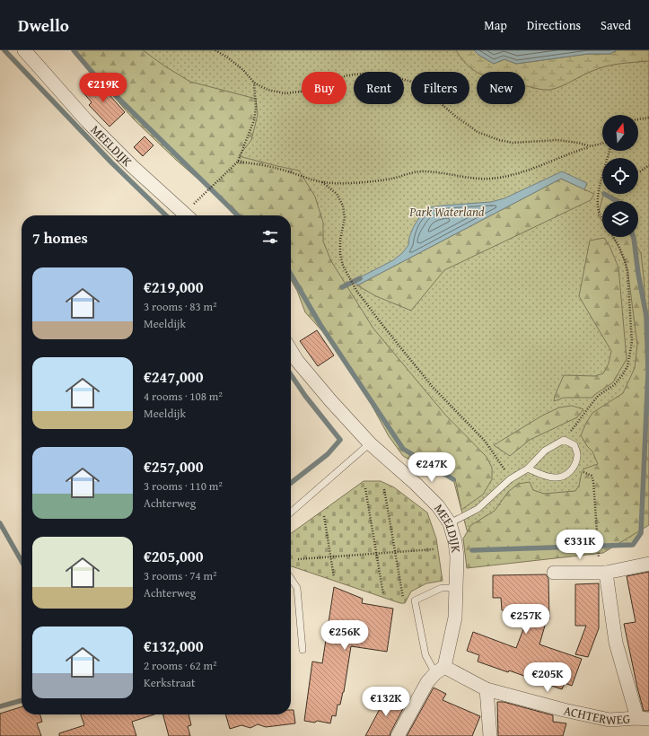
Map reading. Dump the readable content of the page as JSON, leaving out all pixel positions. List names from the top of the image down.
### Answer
{
  "streets": {
    "street": ["MEELDIJK", "ACHTERWEG"]
  },
  "crossings": [
    ["MEELDIJK", "ACHTERWEG"]
  ],
  "parks": ["Park Waterland"],
  "north": "top",
  "page": {
    "header": "Dwello",
    "nav": ["Map", "Directions", "Saved"],
    "chip": [
      "Buy",
      "Rent",
      "Filters",
      "New"
    ],
    "price": [
      "€219K",
      "€247K",
      "€331K",
      "€257K",
      "€256K",
      "€205K",
      "€132K"
    ],
    "heading": "7 homes",
    "list": [
      {
        "name": "€219,000",
        "note": "3 rooms · 83 m² · Meeldijk"
      },
      {
        "name": "€247,000",
        "note": "4 rooms · 108 m² · Meeldijk"
      },
      {
        "name": "€257,000",
        "note": "3 rooms · 110 m² · Achterweg"
      },
      {
        "name": "€205,000",
        "note": "3 rooms · 74 m² · Achterweg"
      },
      {
        "name": "€132,000",
        "note": "2 rooms · 62 m² · Kerkstraat"
      }
    ]
  }
}
